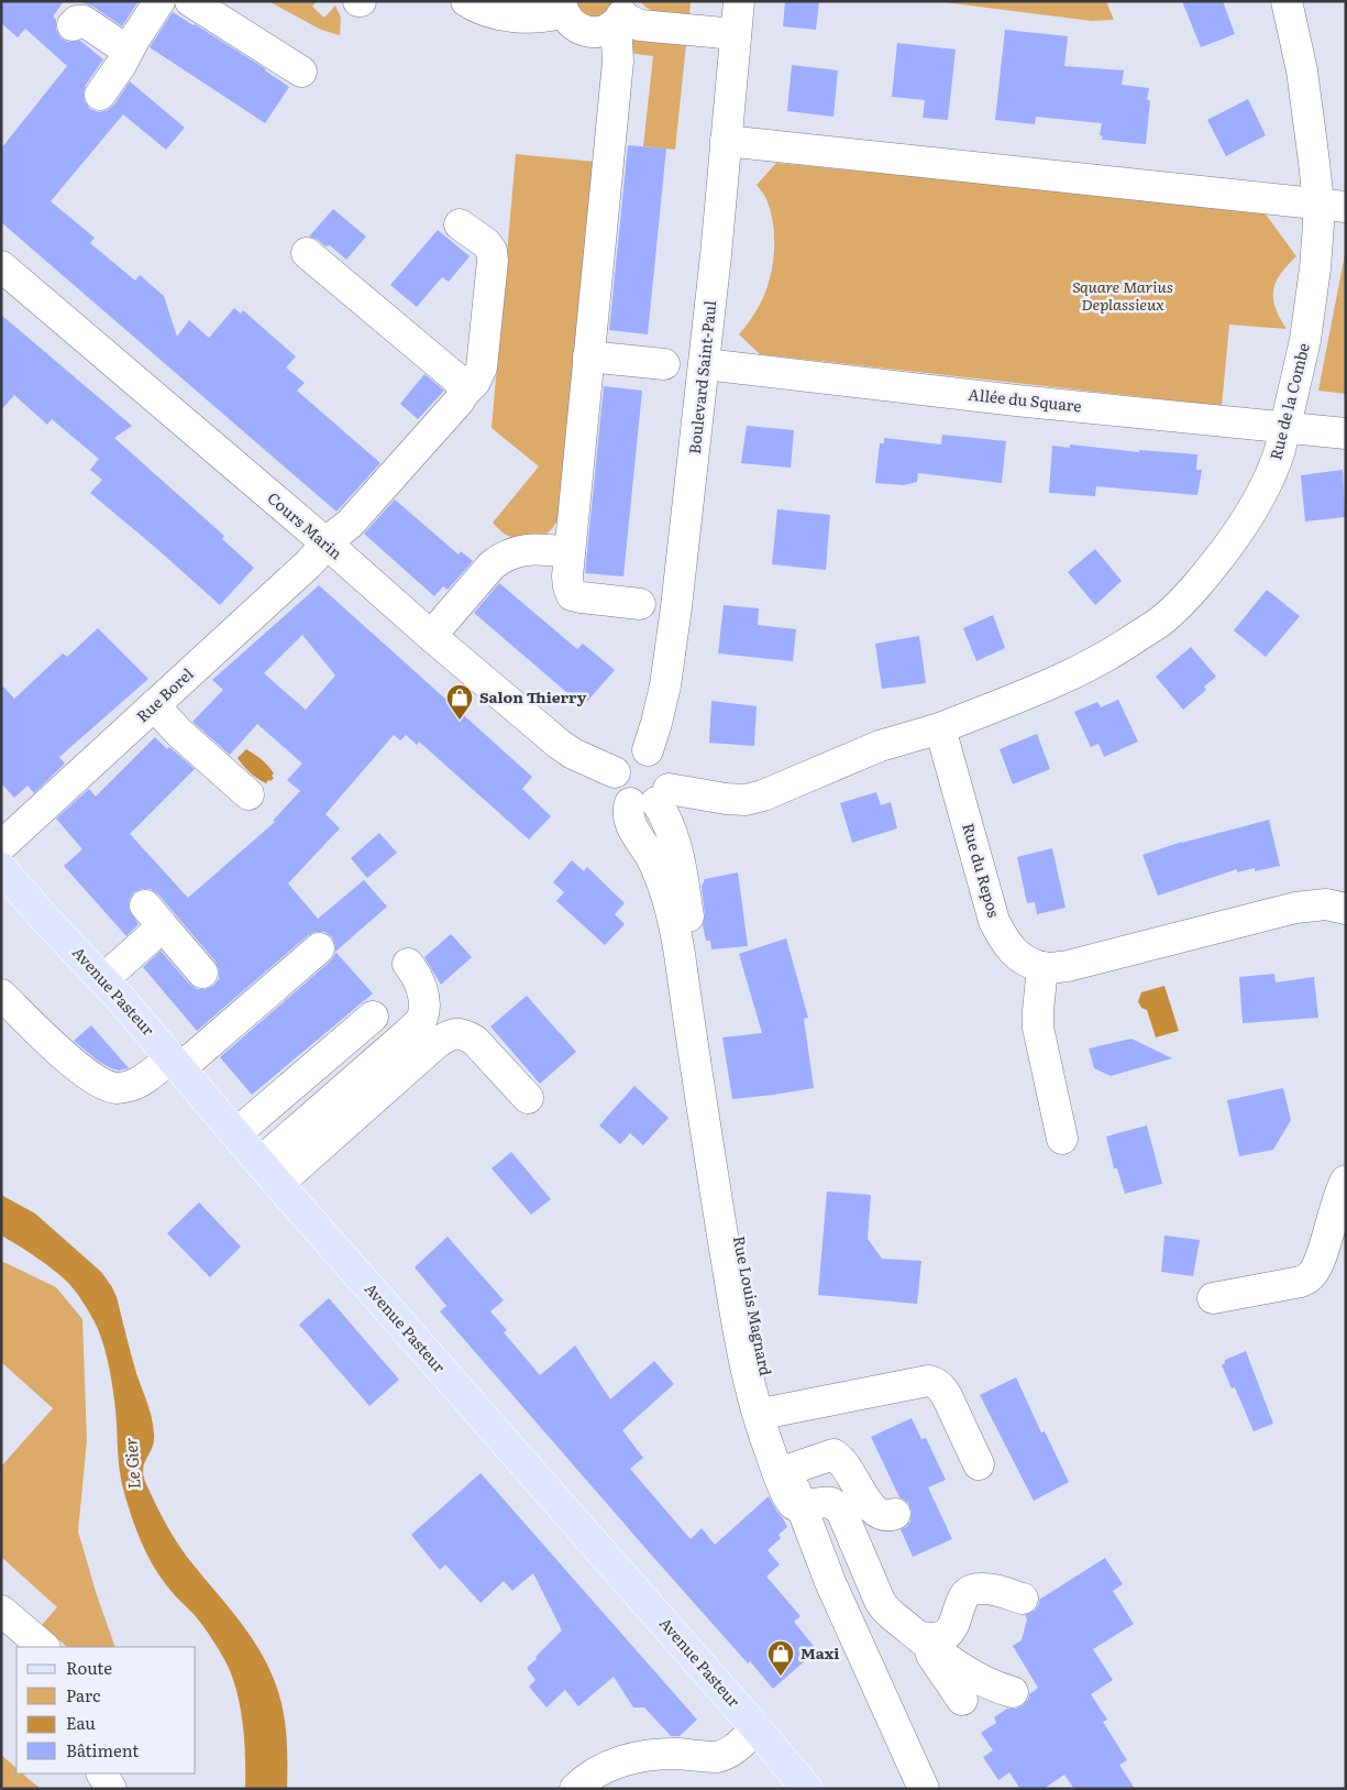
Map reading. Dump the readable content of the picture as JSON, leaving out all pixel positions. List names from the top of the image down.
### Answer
{
  "streets": {
    "main road": ["Avenue Pasteur"],
    "street": [
      "Boulevard Saint-Paul",
      "Allée du Square",
      "Rue de la Combe",
      "Cours Marin",
      "Rue Borel",
      "Rue du Repos",
      "Rue Louis Magnard"
    ]
  },
  "crossings": [
    ["Boulevard Saint-Paul", "Allée du Square"],
    ["Boulevard Saint-Paul", "Cours Marin"],
    ["Boulevard Saint-Paul", "Rue Louis Magnard"],
    ["Allée du Square", "Rue de la Combe"],
    ["Rue de la Combe", "Rue du Repos"],
    ["Cours Marin", "Rue Borel"],
    ["Cours Marin", "Rue Louis Magnard"]
  ],
  "water": ["Le Gier"],
  "parks": ["Square Marius Deplassieux"],
  "places": {
    "shop": ["Salon Thierry", "Maxi"]
  },
  "legend": [
    "Route",
    "Parc",
    "Eau",
    "Bâtiment"
  ]
}
